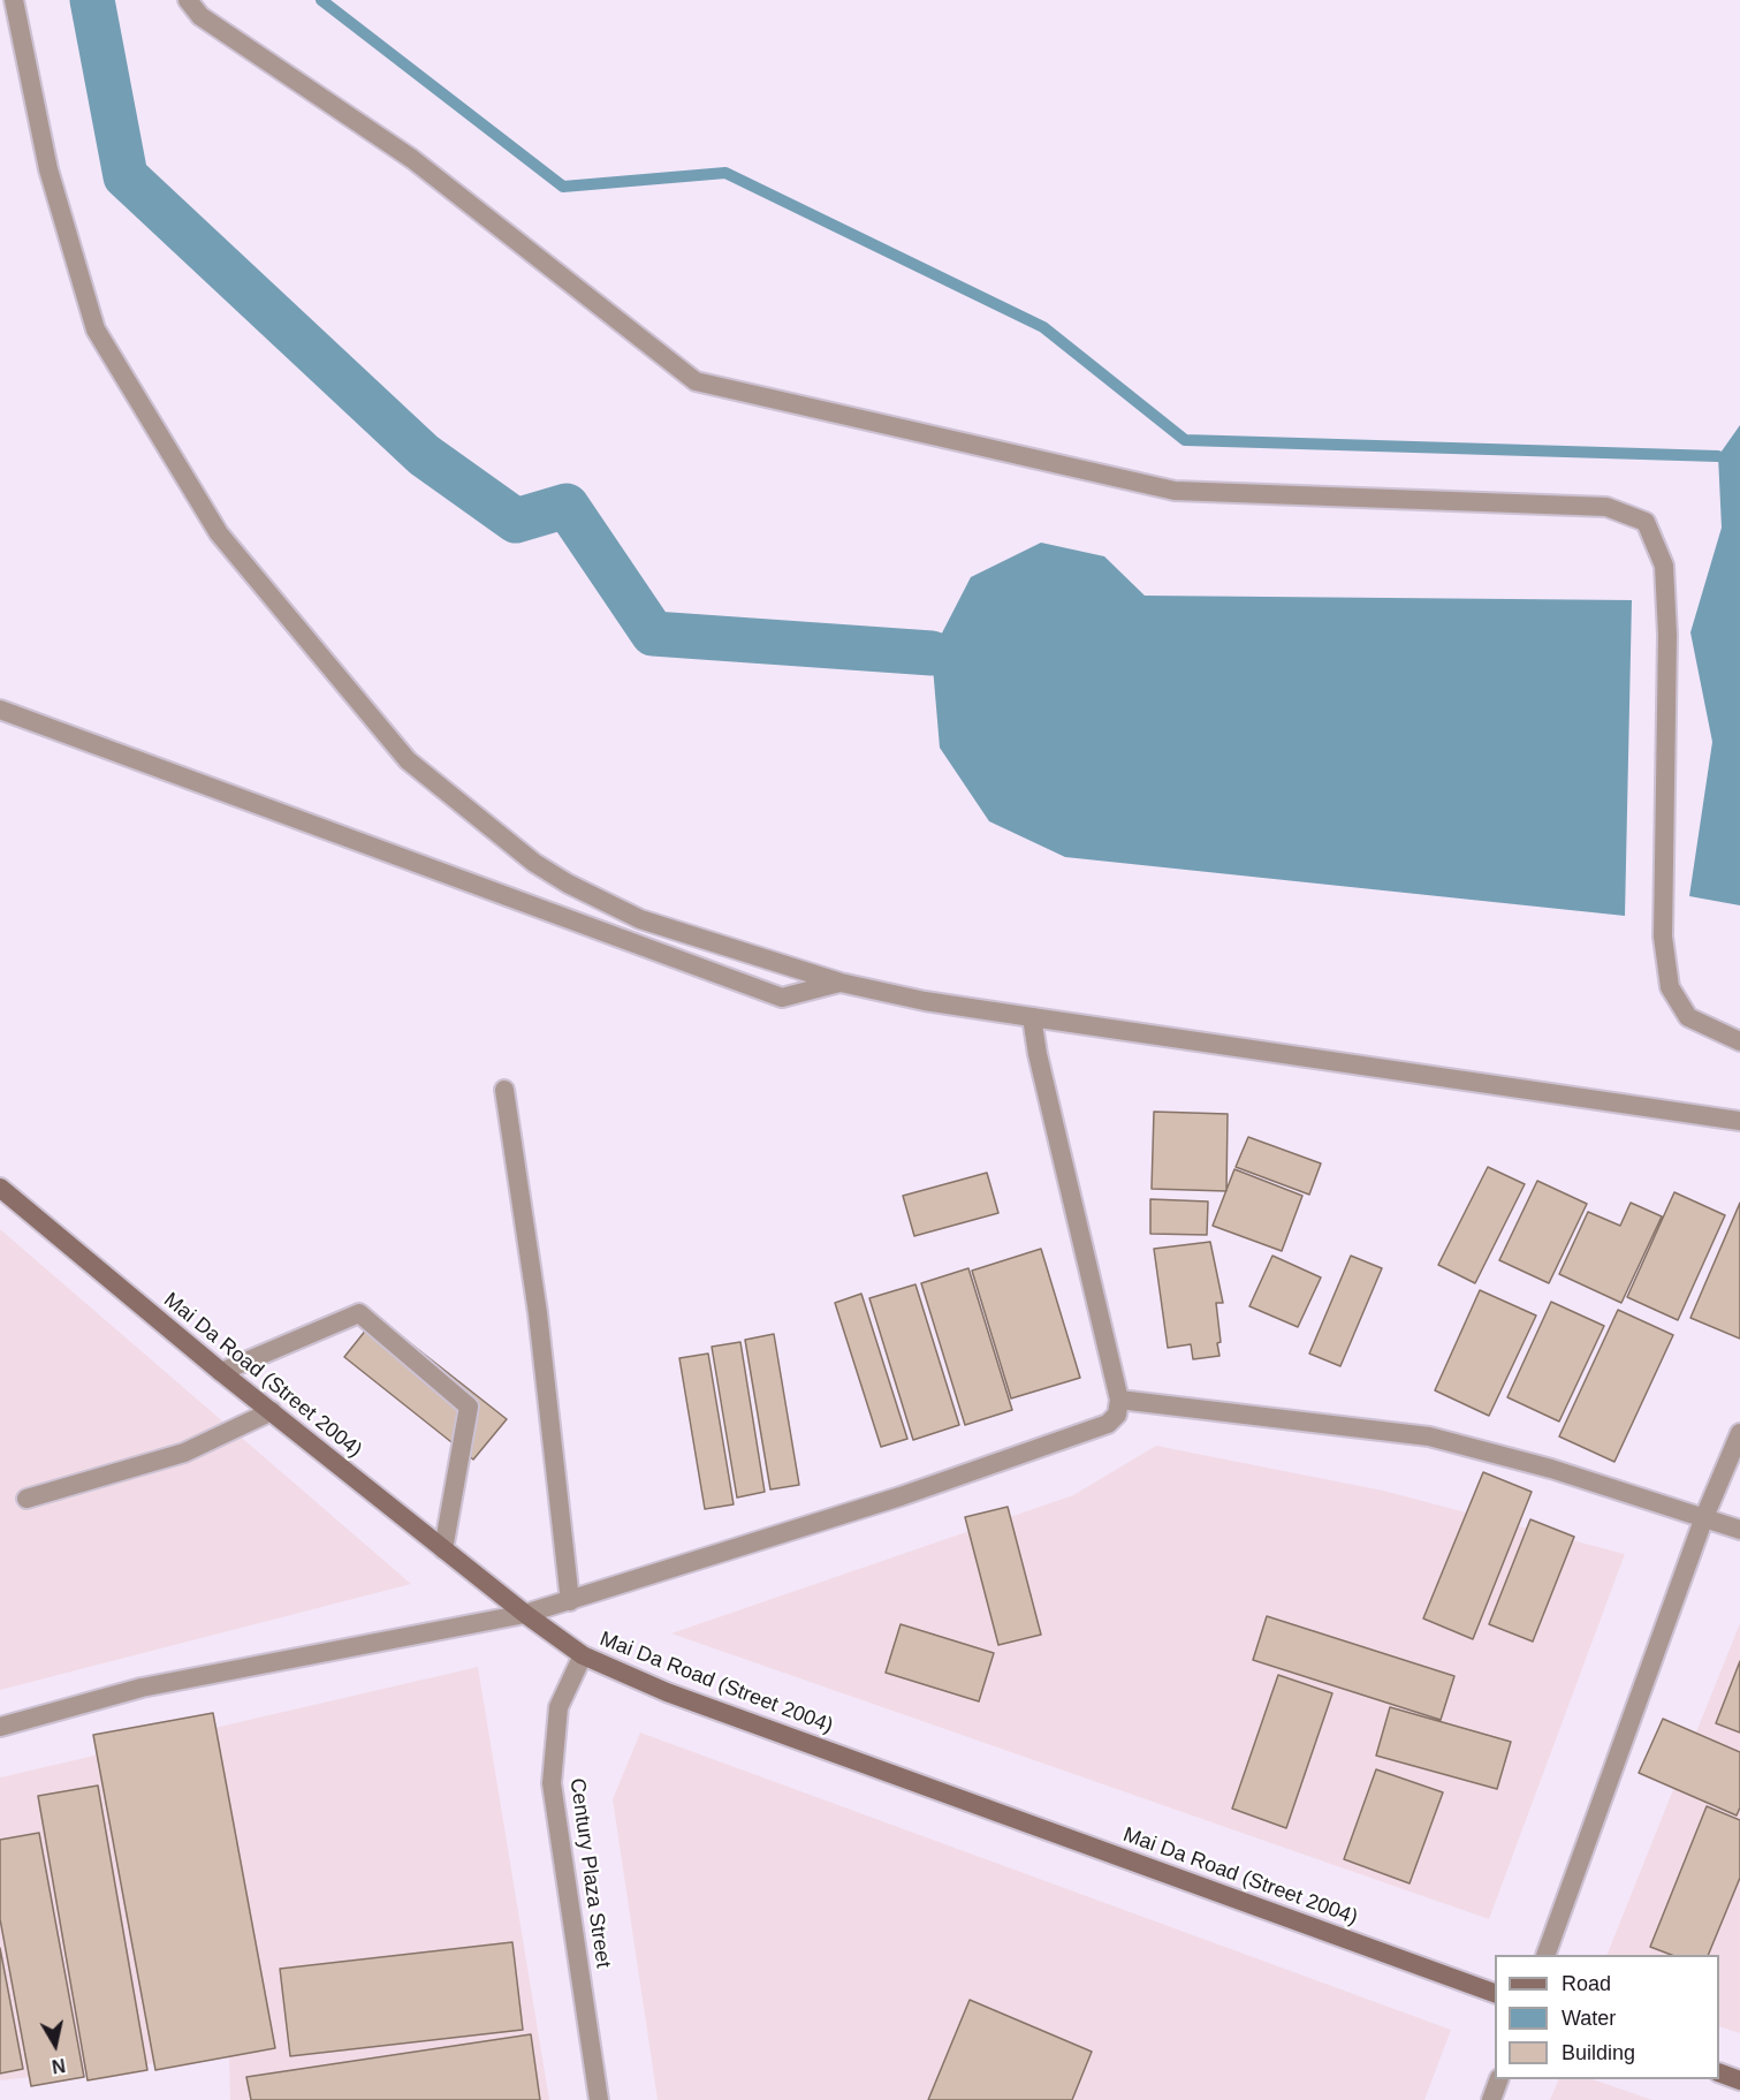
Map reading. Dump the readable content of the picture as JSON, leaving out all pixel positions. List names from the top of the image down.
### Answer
{
  "streets": {
    "main road": ["Mai Da Road (Street 2004)"],
    "street": ["Century Plaza Street"]
  },
  "crossings": [
    ["Mai Da Road (Street 2004)", "Century Plaza Street"]
  ],
  "legend": ["Road", "Water", "Building"],
  "north": "bottom"
}
